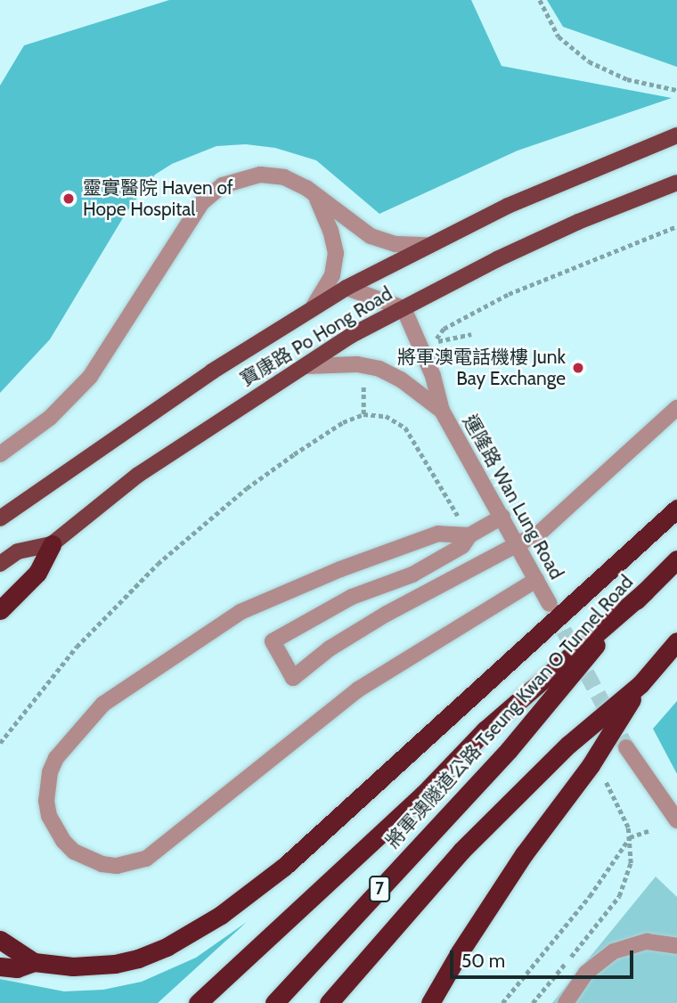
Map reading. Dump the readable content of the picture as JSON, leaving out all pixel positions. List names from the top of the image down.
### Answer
{
  "streets": {
    "highway": ["將軍澳隧道公路 Tseung Kwan O Tunnel Road", "7"],
    "main road": ["寶康路 Po Hong Road"],
    "street": ["運隆路 Wan Lung Road"]
  },
  "crossings": [
    ["寶康路 Po Hong Road", "運隆路 Wan Lung Road"]
  ],
  "places": ["靈實醫院 Haven of Hope Hospital", "將軍澳電話機樓 Junk Bay Exchange"],
  "scale_bar": "50 m"
}
